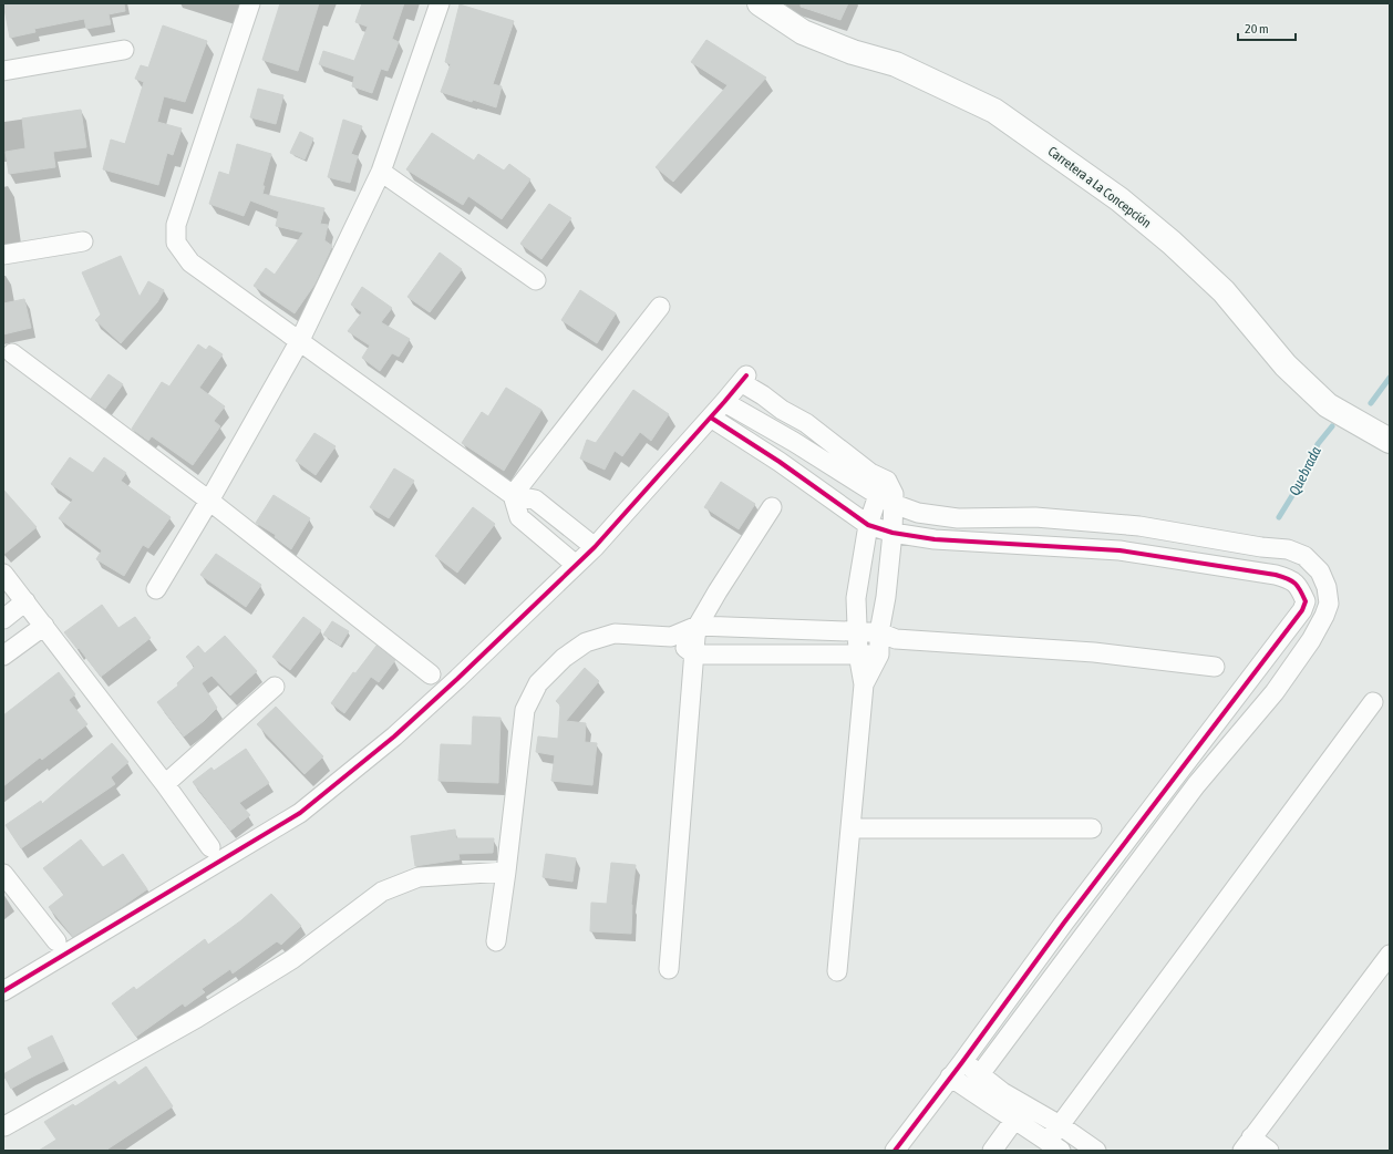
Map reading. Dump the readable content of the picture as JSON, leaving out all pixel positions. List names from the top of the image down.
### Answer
{
  "streets": {
    "main road": ["Carretera a La Concepción"]
  },
  "water": ["Quebrada"],
  "scale_bar": "20 m"
}
